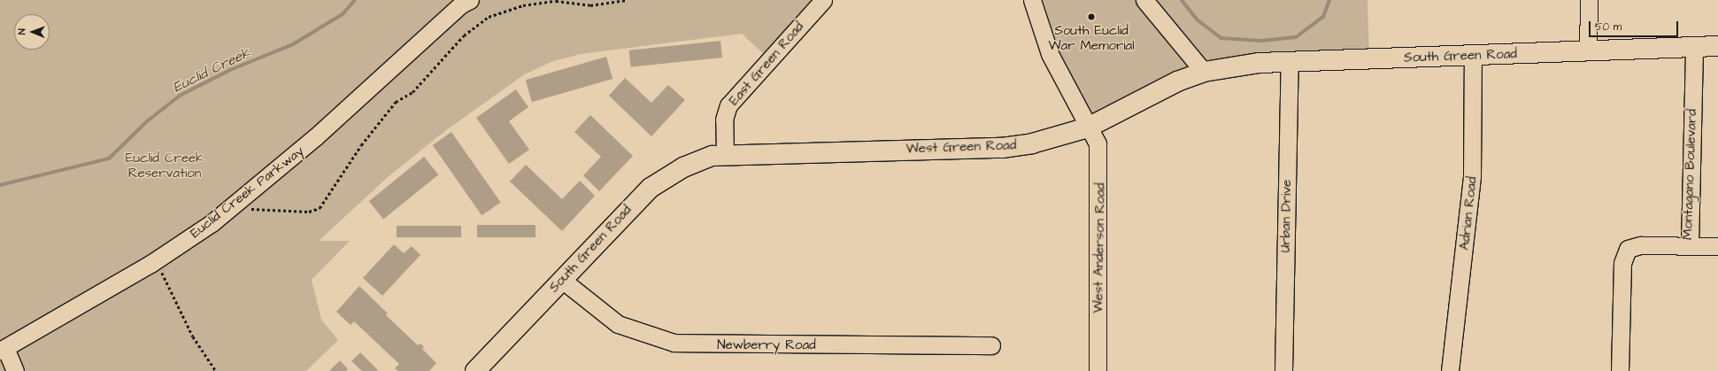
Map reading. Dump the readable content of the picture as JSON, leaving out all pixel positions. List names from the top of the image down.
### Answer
{
  "streets": {
    "main road": ["South Green Road", "West Green Road"],
    "street": [
      "East Green Road",
      "Montagano Boulevard",
      "Euclid Creek Parkway",
      "Adrian Road",
      "Urban Drive",
      "West Anderson Road",
      "Newberry Road"
    ]
  },
  "crossings": [
    ["South Green Road", "East Green Road"],
    ["South Green Road", "West Green Road"],
    ["South Green Road", "Montagano Boulevard"],
    ["South Green Road", "Adrian Road"],
    ["South Green Road", "Urban Drive"],
    ["South Green Road", "Newberry Road"],
    ["East Green Road", "West Green Road"],
    ["West Green Road", "West Anderson Road"]
  ],
  "water": ["Euclid Creek"],
  "parks": ["Euclid Creek Reservation"],
  "places": ["South Euclid War Memorial"],
  "scale_bar": "50 m",
  "north": "left"
}
